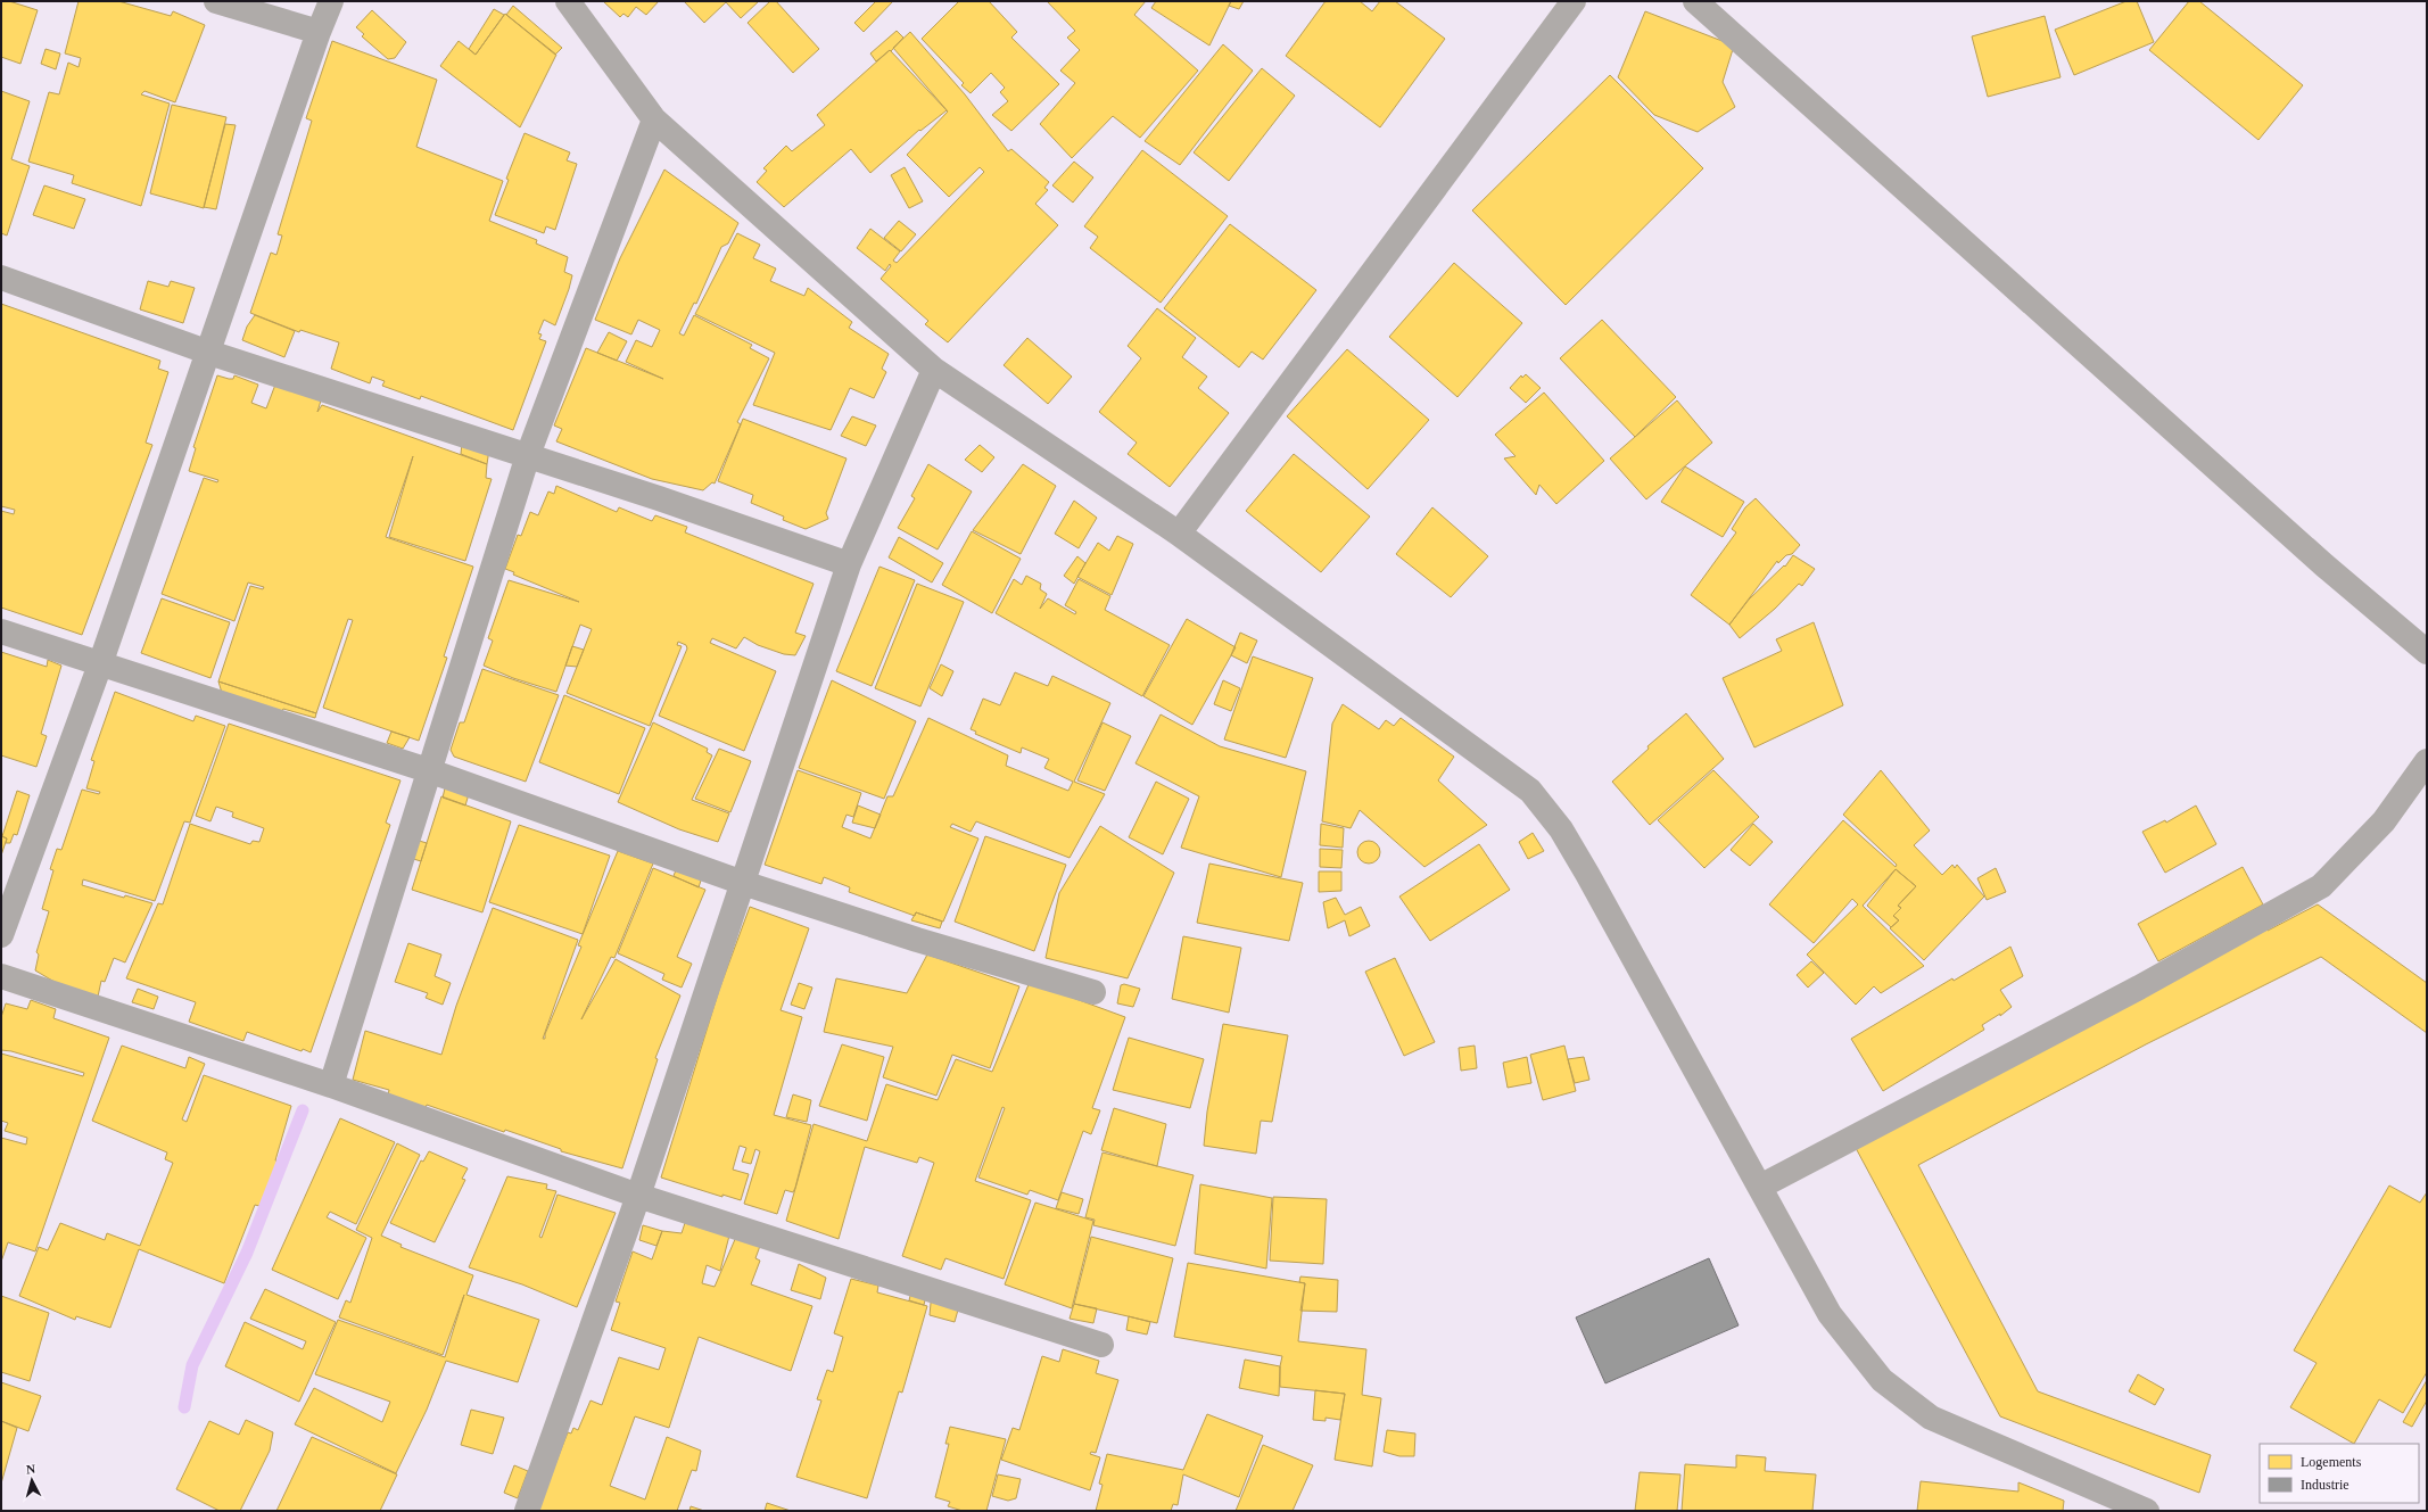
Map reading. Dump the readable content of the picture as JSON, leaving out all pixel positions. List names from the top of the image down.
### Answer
{
  "legend": ["Logements", "Industrie"],
  "north": "top"
}
